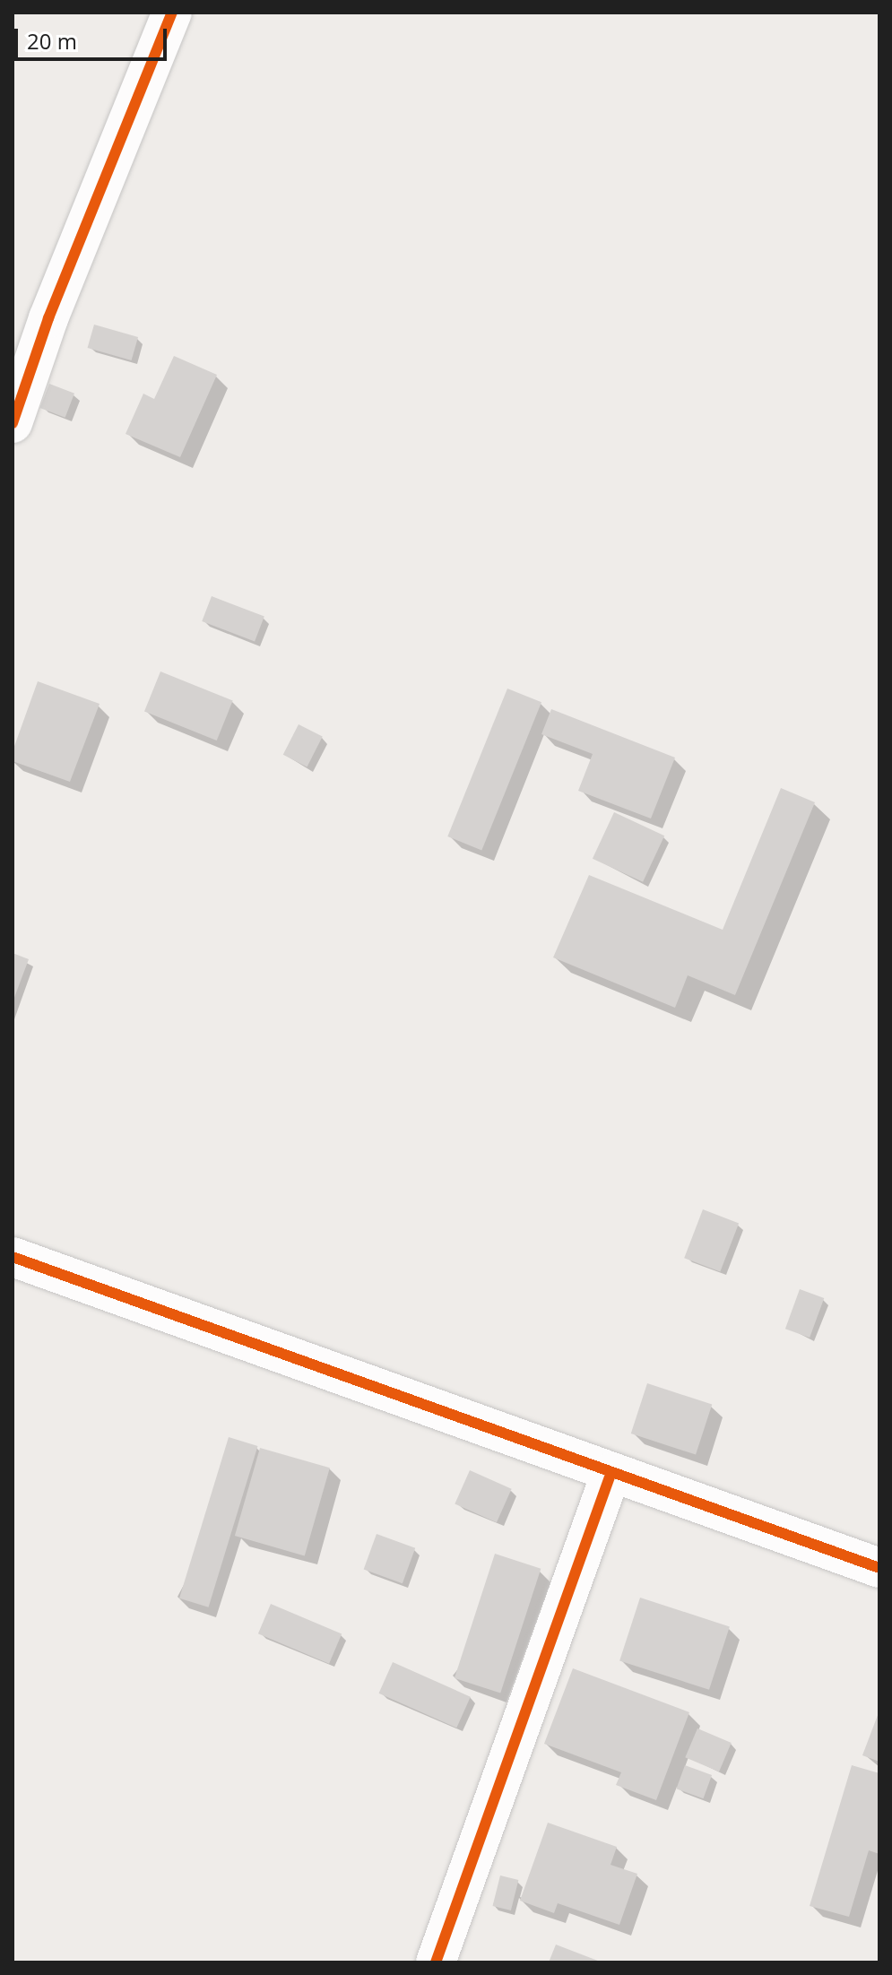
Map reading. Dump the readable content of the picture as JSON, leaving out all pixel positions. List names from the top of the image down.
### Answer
{
  "scale_bar": "20 m"
}
